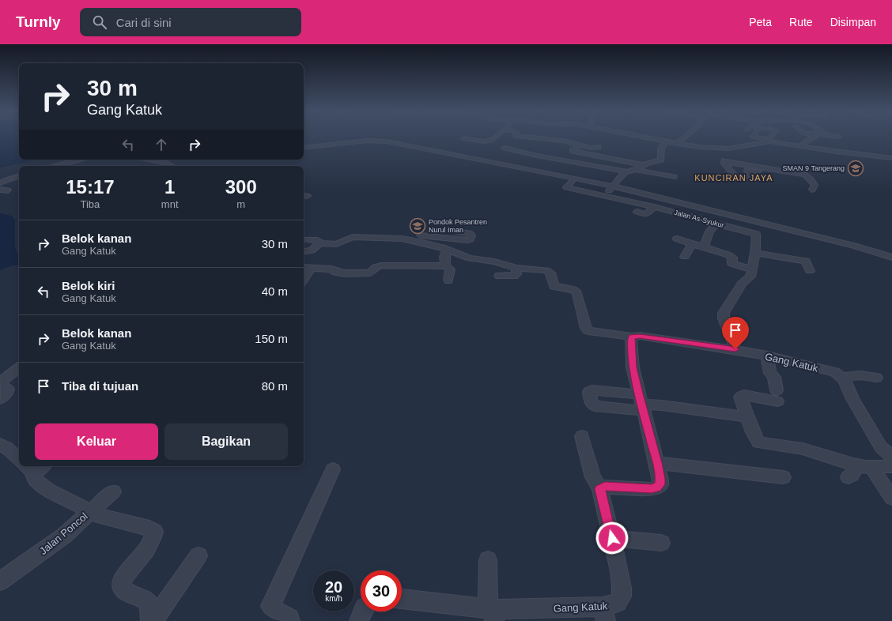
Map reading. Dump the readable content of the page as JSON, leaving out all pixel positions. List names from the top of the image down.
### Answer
{
  "streets": {
    "street": ["Jalan As-Syukur", "Gang Katuk", "Jalan Poncol"]
  },
  "crossings": [
    ["Jalan As-Syukur", "Gang Katuk"]
  ],
  "districts": ["KUNCIRAN JAYA"],
  "places": {
    "school or university": ["SMAN 9 Tangerang", "Pondok Pesantren Nurul Iman"]
  },
  "page": {
    "header": "Turnly",
    "search": "Cari di sini",
    "nav": ["Peta", "Rute", "Disimpan"],
    "turn": ["30 m", "Gang Katuk"],
    "eta": [
      "15:17",
      "Tiba",
      "1",
      "mnt",
      "300",
      "m"
    ],
    "list": [
      {
        "name": "Belok kanan",
        "note": "Gang Katuk",
        "value": "30 m"
      },
      {
        "name": "Belok kiri",
        "note": "Gang Katuk",
        "value": "40 m"
      },
      {
        "name": "Belok kanan",
        "note": "Gang Katuk",
        "value": "150 m"
      },
      {
        "name": "Tiba di tujuan",
        "value": "80 m"
      }
    ],
    "buttons": ["Keluar", "Bagikan"],
    "speed": "20 km/h",
    "limit": "30"
  }
}
